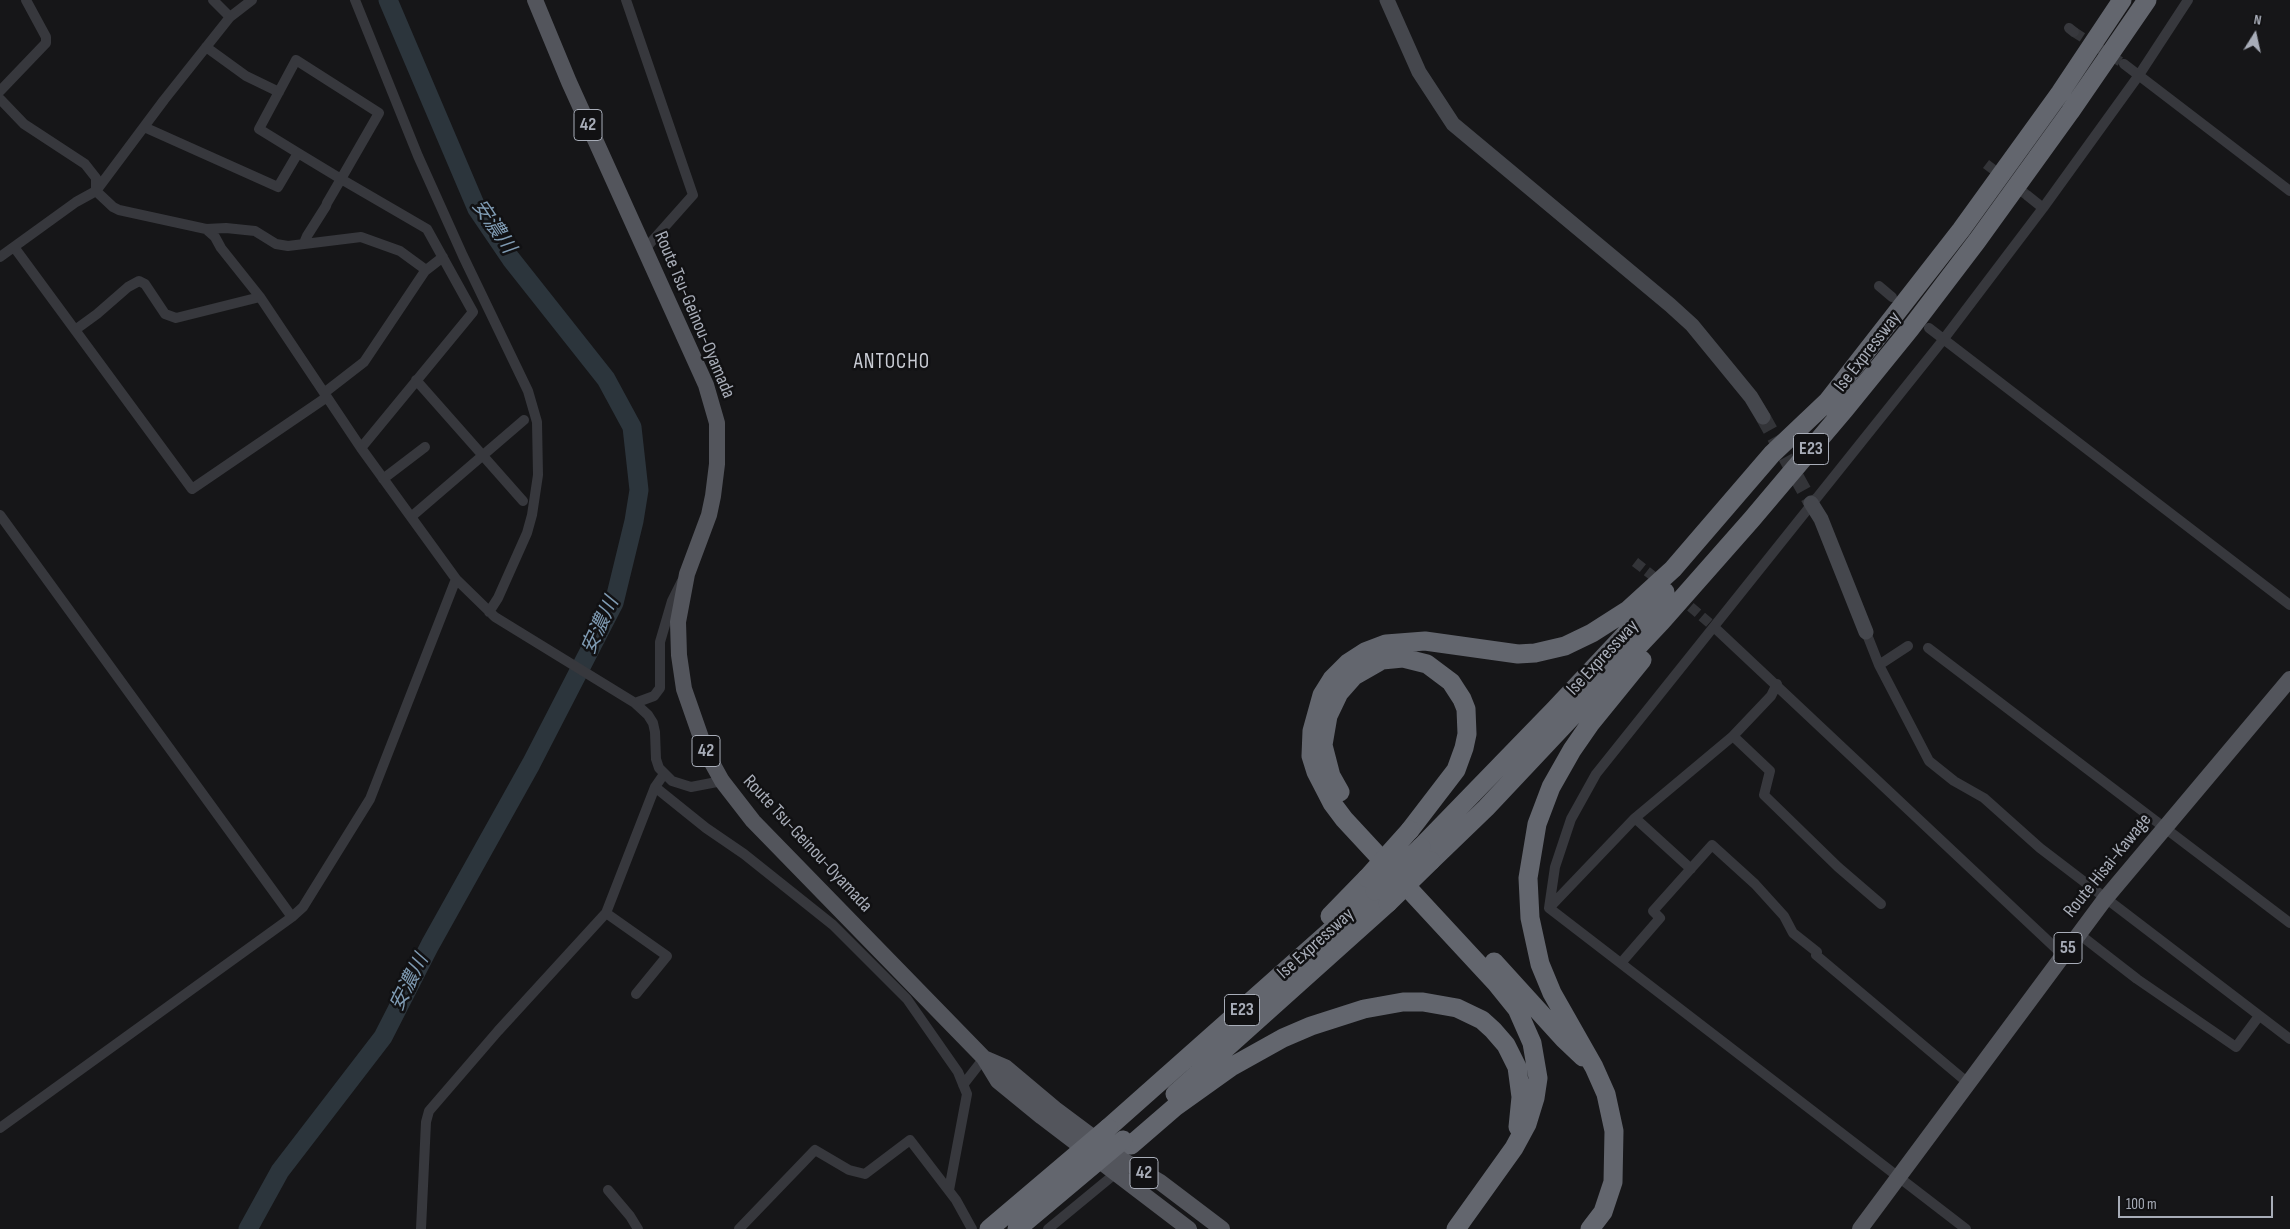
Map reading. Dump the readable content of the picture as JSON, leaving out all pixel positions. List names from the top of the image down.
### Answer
{
  "streets": {
    "highway": ["Ise Expressway", "E23"],
    "main road": [
      "42",
      "Route Tsu-Geinou-Oyamada",
      "Route Hisai-Kawage",
      "55"
    ]
  },
  "crossings": [
    ["Ise Expressway", "E23"]
  ],
  "districts": ["ANTOCHO"],
  "water": ["安濃川"],
  "scale_bar": "100 m",
  "north": "top"
}
